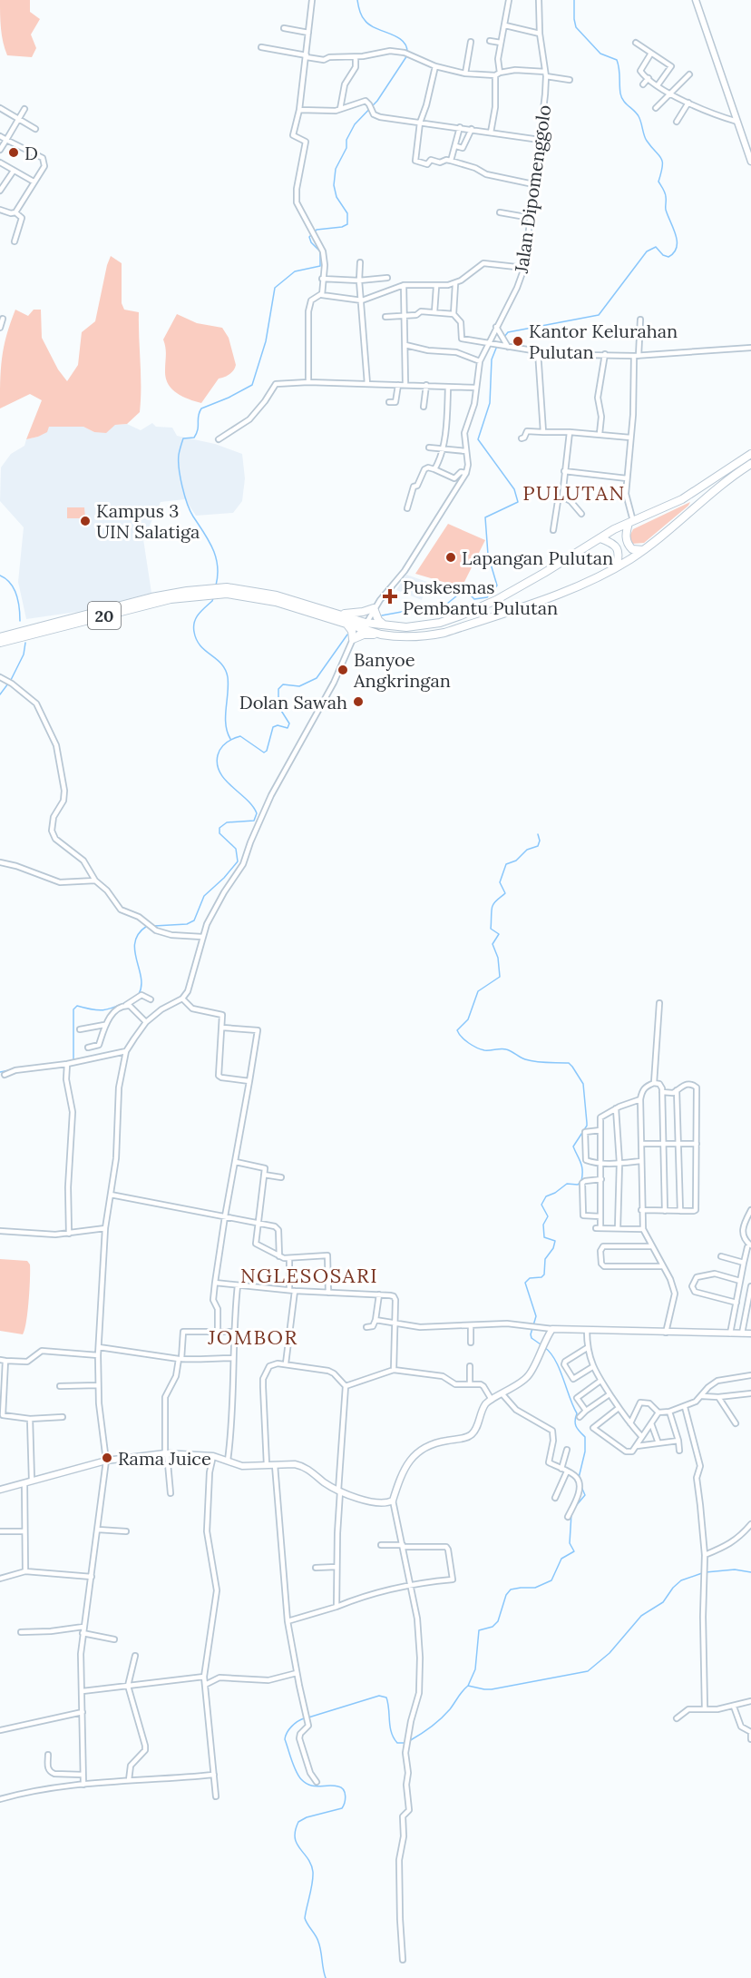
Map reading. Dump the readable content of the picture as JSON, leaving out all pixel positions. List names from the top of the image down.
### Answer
{
  "streets": {
    "highway": ["20"],
    "street": ["Jalan Dipomenggolo"]
  },
  "districts": ["PULUTAN", "NGLESOSARI", "JOMBOR"],
  "places": {
    "other": [
      "D",
      "Kantor Kelurahan Pulutan",
      "Kampus 3 UIN Salatiga",
      "Lapangan Pulutan",
      "Banyoe Angkringan",
      "Dolan Sawah",
      "Rama Juice"
    ],
    "health": ["Puskesmas Pembantu Pulutan"]
  }
}
